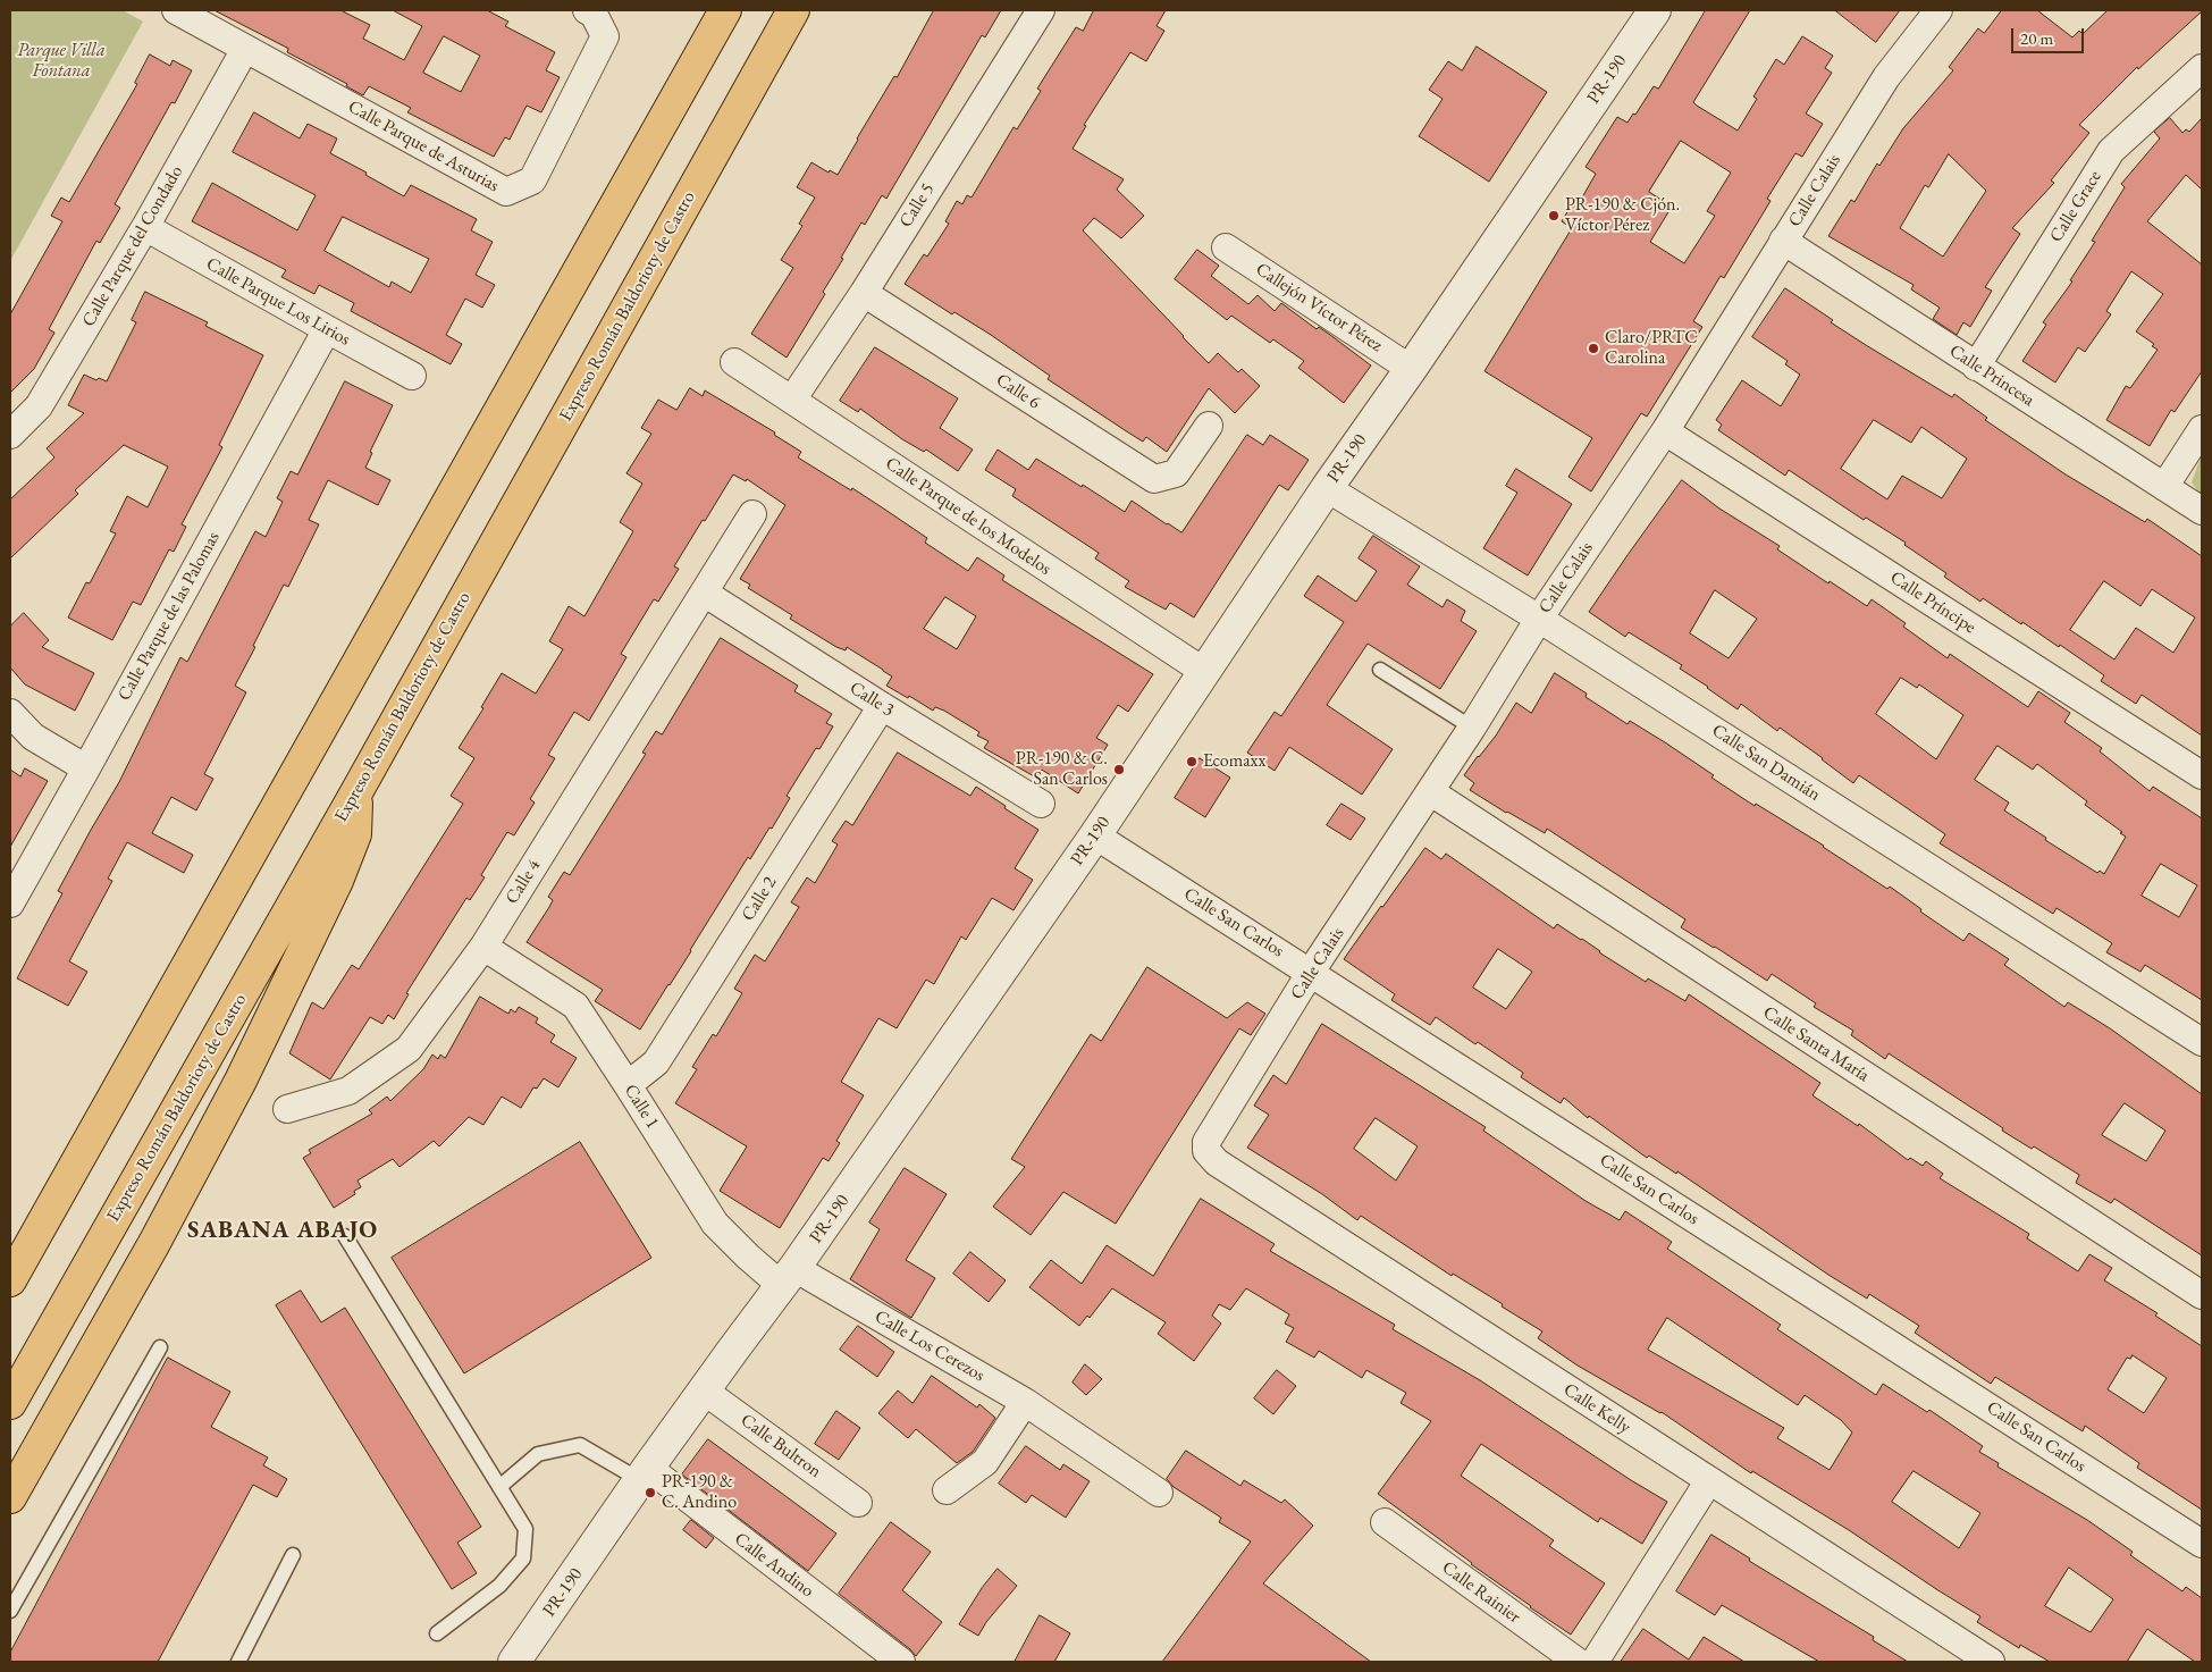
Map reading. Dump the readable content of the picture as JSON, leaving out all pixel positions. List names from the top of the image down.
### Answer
{
  "streets": {
    "highway": ["Expreso Román Baldorioty de Castro"],
    "street": [
      "PR-190",
      "Calle Parque de Asturias",
      "Calle Calais",
      "Calle 5",
      "Calle Grace",
      "Calle Parque del Condado",
      "Calle Parque Los Lirios",
      "Callejón Víctor Pérez",
      "Calle Princesa",
      "Calle 6",
      "Calle Parque de los Modelos",
      "Calle Príncipe",
      "Calle Parque de las Palomas",
      "Calle 3",
      "Calle San Damián",
      "Calle 4",
      "Calle 2",
      "Calle San Carlos",
      "Calle Santa María",
      "Calle 1",
      "Calle Los Cerezos",
      "Calle Kelly",
      "Calle Bultron",
      "Calle Andino",
      "Calle Rainier"
    ]
  },
  "crossings": [
    ["PR-190", "Callejón Víctor Pérez"],
    ["PR-190", "Calle Parque de los Modelos"],
    ["PR-190", "Calle San Damián"],
    ["PR-190", "Calle San Carlos"],
    ["PR-190", "Calle 1"],
    ["PR-190", "Calle Los Cerezos"],
    ["PR-190", "Calle Bultron"],
    ["PR-190", "Calle Andino"],
    ["Calle Parque de Asturias", "Calle Parque del Condado"],
    ["Calle Calais", "Calle Princesa"],
    ["Calle Calais", "Calle Príncipe"],
    ["Calle Calais", "Calle San Damián"],
    ["Calle Calais", "Calle San Carlos"],
    ["Calle Calais", "Calle Santa María"],
    ["Calle Calais", "Calle Kelly"],
    ["Calle 5", "Calle 6"],
    ["Calle 5", "Calle Parque de los Modelos"],
    ["Calle Grace", "Calle Princesa"],
    ["Calle Parque del Condado", "Calle Parque Los Lirios"],
    ["Calle Parque Los Lirios", "Calle Parque de las Palomas"],
    ["Calle 3", "Calle 4"],
    ["Calle 3", "Calle 2"],
    ["Calle 4", "Calle 1"],
    ["Calle 2", "Calle 1"],
    ["Calle 1", "Calle Los Cerezos"]
  ],
  "districts": ["SABANA ABAJO"],
  "parks": ["Parque Villa Fontana"],
  "places": [
    "PR-190 & Cjón. Víctor Pérez",
    "Claro/PRTC Carolina",
    "Ecomaxx",
    "PR-190 & C. San Carlos",
    "PR-190 & C. Andino"
  ],
  "scale_bar": "20 m"
}
